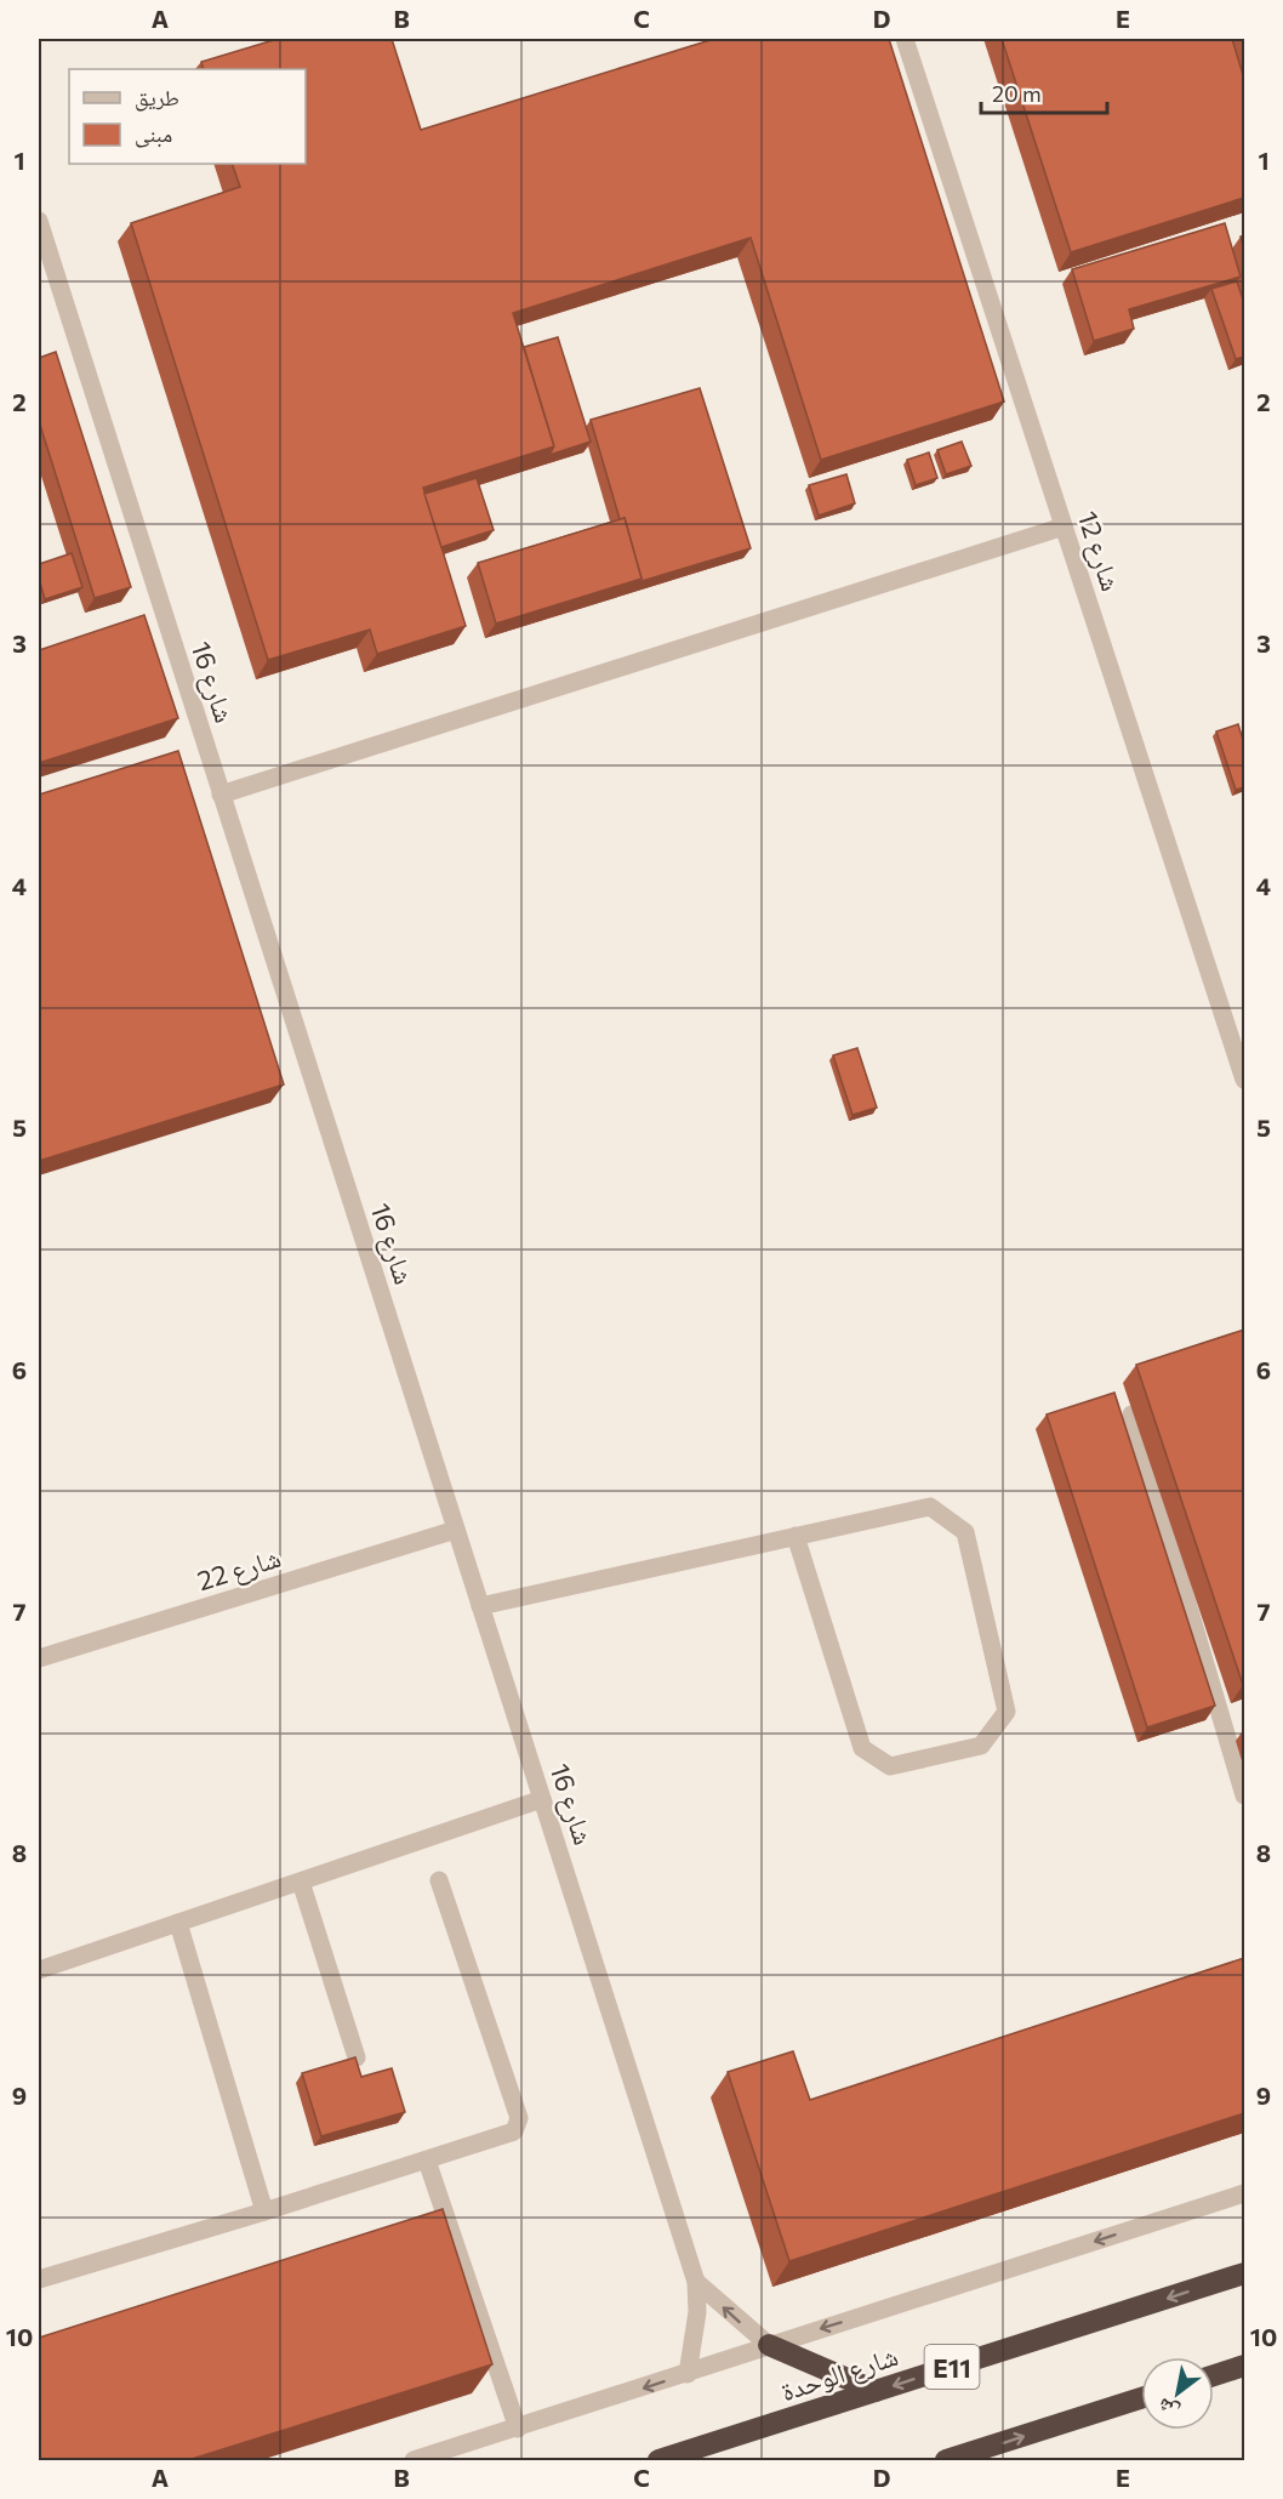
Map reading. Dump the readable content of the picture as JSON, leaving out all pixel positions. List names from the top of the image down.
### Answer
{
  "streets": {
    "highway": ["E11", "شارع الوحدة"],
    "street": ["شارع 12", "شارع 16", "شارع 22"]
  },
  "crossings": [
    ["شارع 16", "شارع 22"]
  ],
  "legend": ["طريق", "مبنى"],
  "scale_bar": "20 m",
  "north": "bottom left",
  "grid": {
    "columns": [
      "A",
      "B",
      "C",
      "D",
      "E"
    ],
    "rows": [
      "1",
      "2",
      "3",
      "4",
      "5",
      "6",
      "7",
      "8",
      "9",
      "10"
    ]
  }
}
